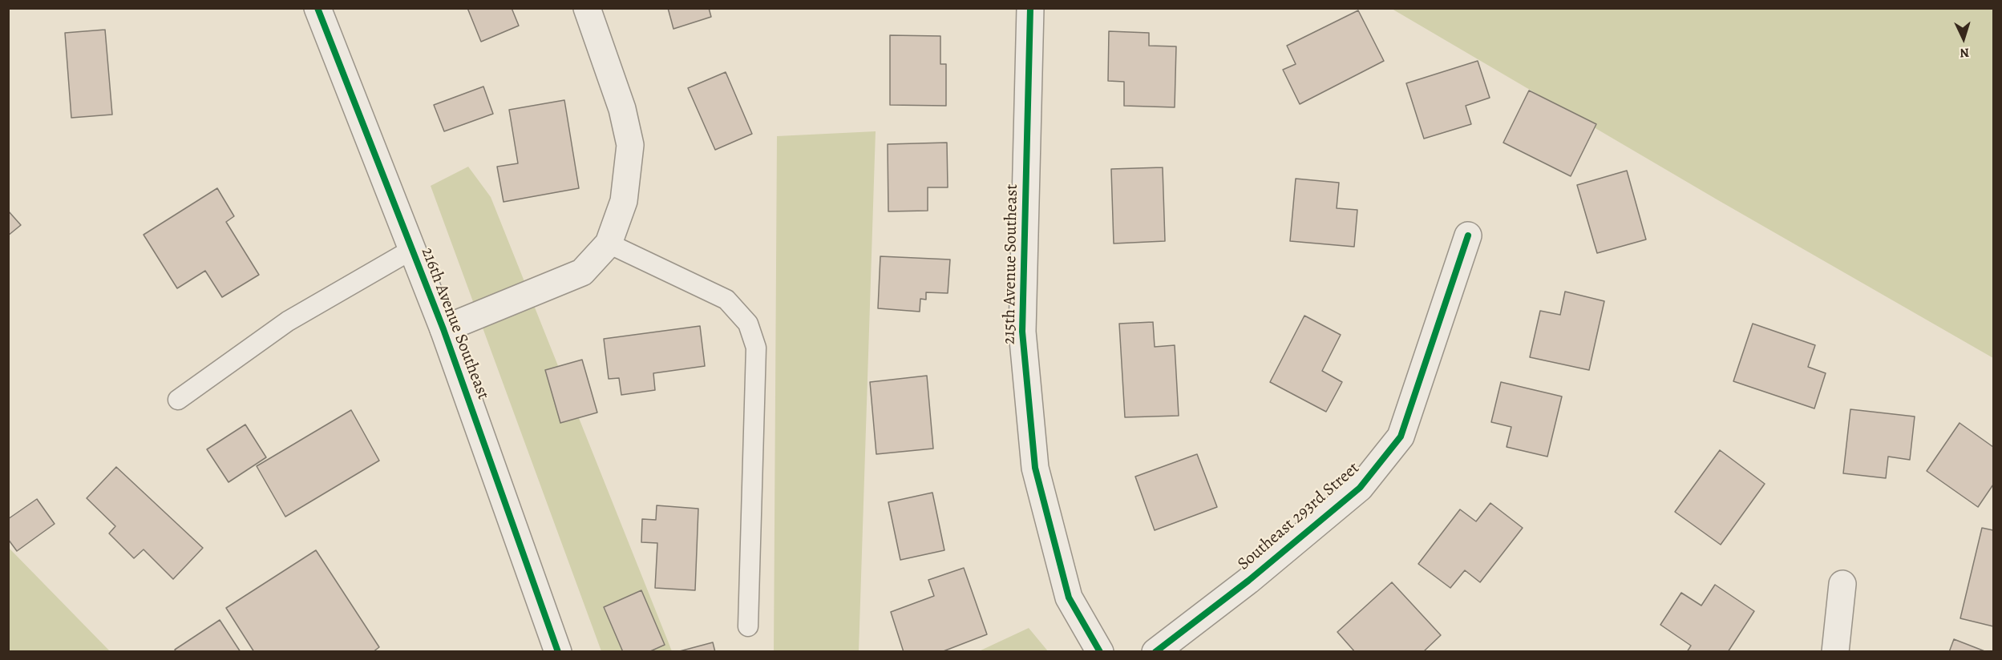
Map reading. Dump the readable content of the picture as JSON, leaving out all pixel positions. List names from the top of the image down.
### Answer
{
  "streets": {
    "street": ["215th Avenue Southeast", "216th Avenue Southeast", "Southeast 293rd Street"]
  },
  "north": "bottom"
}
